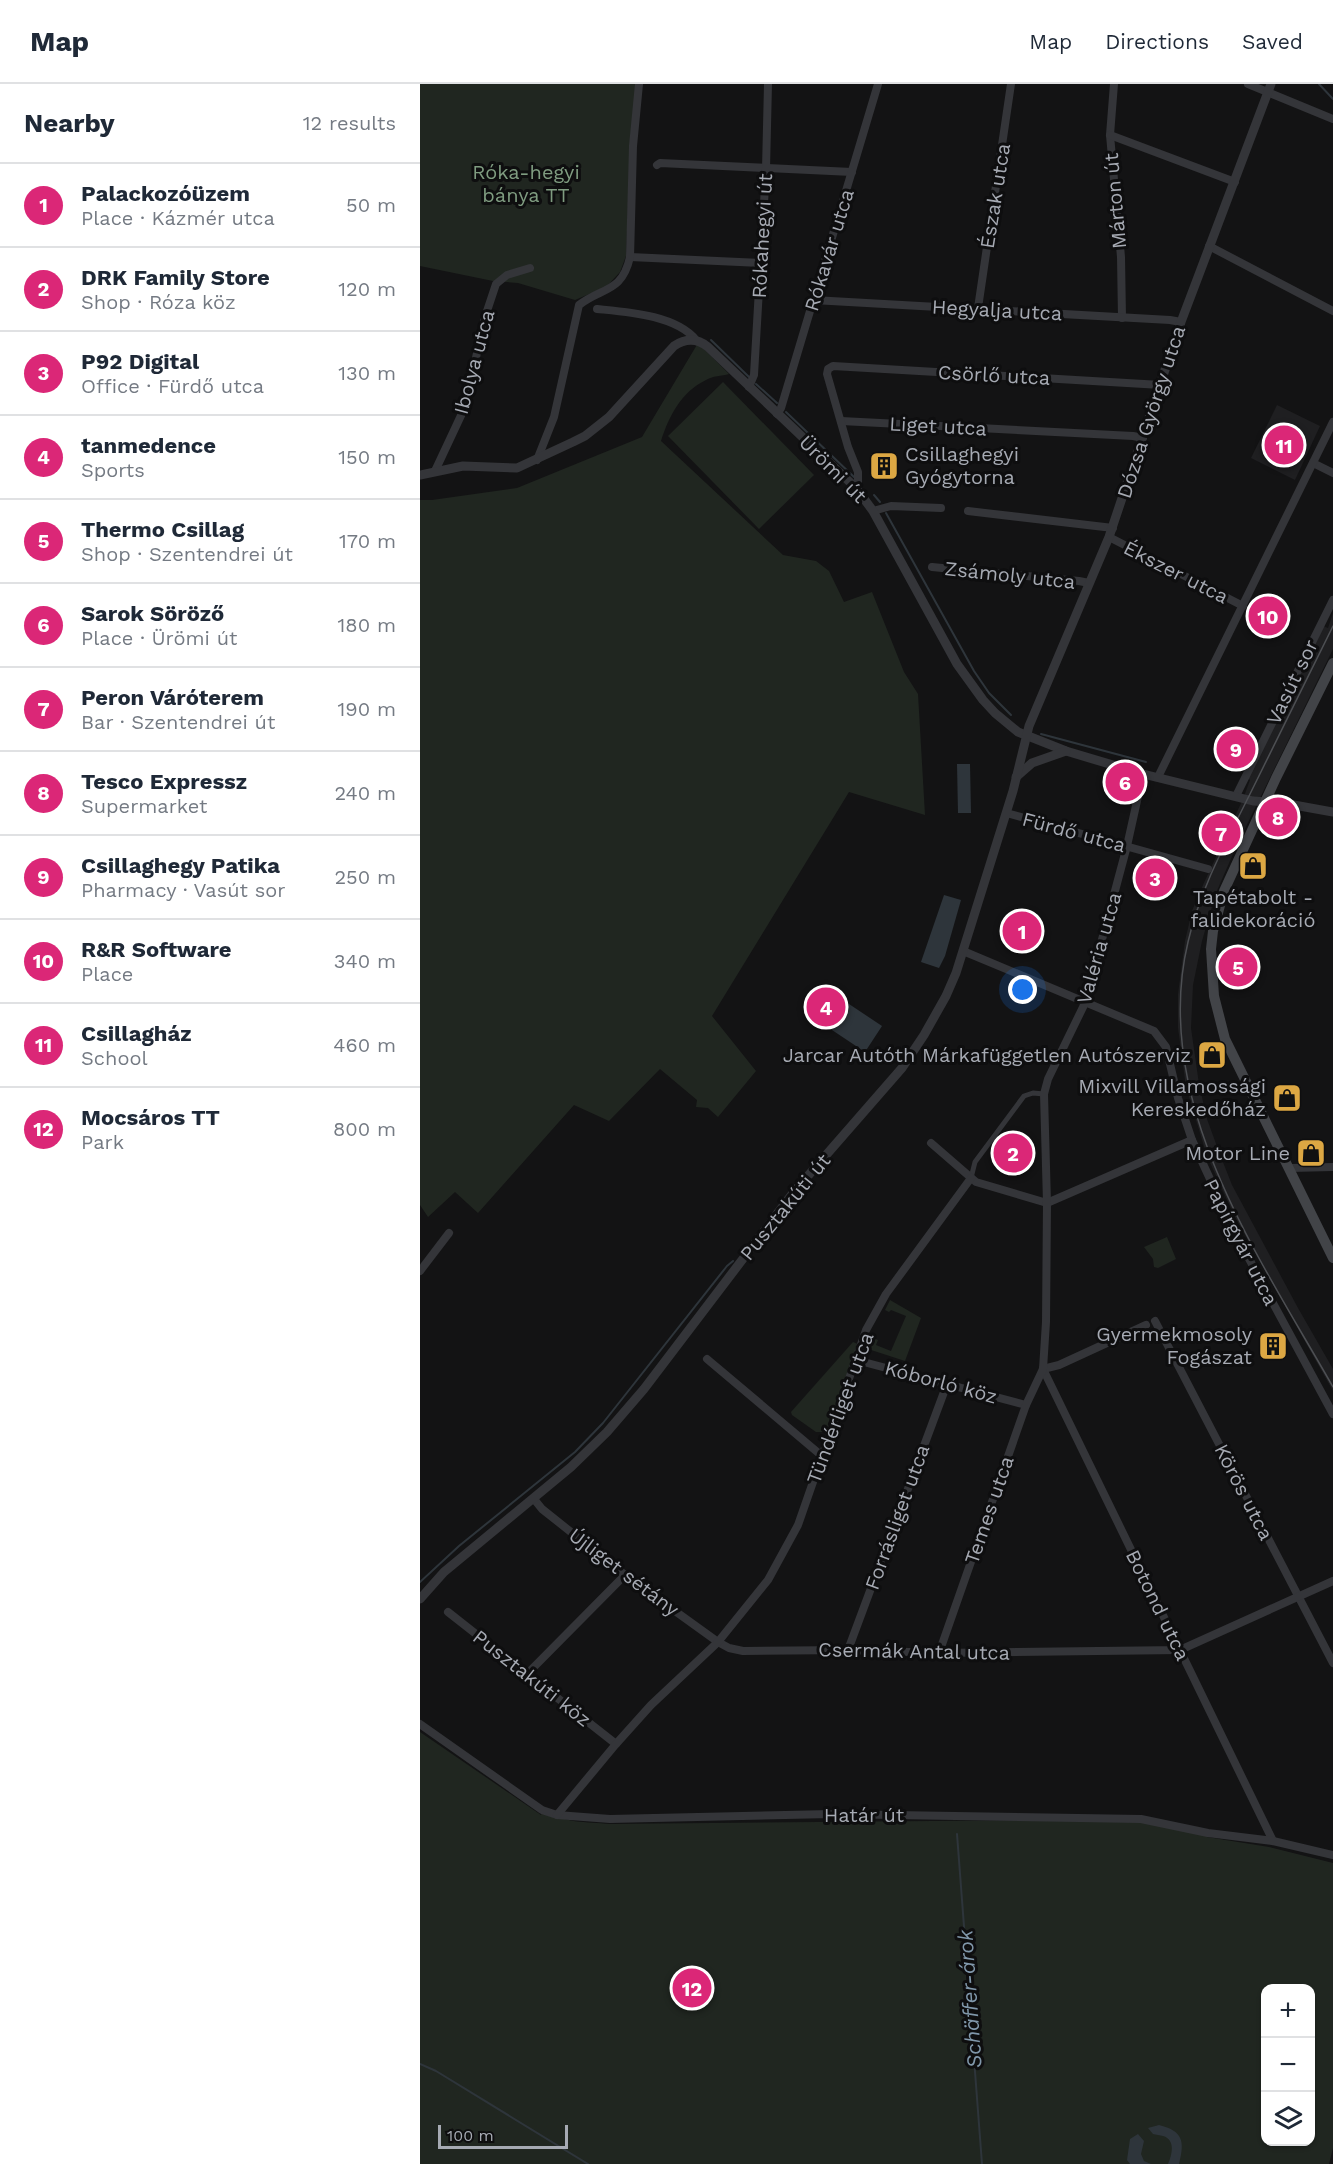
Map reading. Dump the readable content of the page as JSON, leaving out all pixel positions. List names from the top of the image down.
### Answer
{
  "streets": {
    "street": [
      "Észak utca",
      "Márton út",
      "Rókahegyi út",
      "Rókavár utca",
      "Hegyalja utca",
      "Ibolya utca",
      "Csörlő utca",
      "Dózsa György utca",
      "Liget utca",
      "Ürömi út",
      "Ékszer utca",
      "Zsámoly utca",
      "Vasút sor",
      "Fürdő utca",
      "Valéria utca",
      "Pusztakúti út",
      "Papírgyár utca",
      "Kóborló köz",
      "Tündérliget utca",
      "Körös utca",
      "Temes utca",
      "Forrásliget utca",
      "Újliget sétány",
      "Botond utca",
      "Csermák Antal utca",
      "Pusztakúti köz",
      "Határ út"
    ]
  },
  "crossings": [
    ["Észak utca", "Hegyalja utca"],
    ["Márton út", "Hegyalja utca"],
    ["Rókahegyi út", "Ürömi út"],
    ["Rókavár utca", "Hegyalja utca"],
    ["Rókavár utca", "Ürömi út"],
    ["Hegyalja utca", "Dózsa György utca"],
    ["Csörlő utca", "Dózsa György utca"],
    ["Csörlő utca", "Liget utca"],
    ["Dózsa György utca", "Liget utca"],
    ["Dózsa György utca", "Ürömi út"],
    ["Dózsa György utca", "Ékszer utca"],
    ["Dózsa György utca", "Zsámoly utca"],
    ["Dózsa György utca", "Pusztakúti út"],
    ["Ürömi út", "Vasút sor"],
    ["Ürömi út", "Valéria utca"],
    ["Ürömi út", "Pusztakúti út"],
    ["Fürdő utca", "Valéria utca"],
    ["Valéria utca", "Papírgyár utca"],
    ["Valéria utca", "Temes utca"],
    ["Valéria utca", "Botond utca"],
    ["Pusztakúti út", "Újliget sétány"],
    ["Kóborló köz", "Tündérliget utca"],
    ["Kóborló köz", "Temes utca"],
    ["Kóborló köz", "Forrásliget utca"],
    ["Tündérliget utca", "Újliget sétány"],
    ["Tündérliget utca", "Csermák Antal utca"],
    ["Körös utca", "Csermák Antal utca"],
    ["Temes utca", "Botond utca"],
    ["Temes utca", "Csermák Antal utca"],
    ["Forrásliget utca", "Csermák Antal utca"],
    ["Újliget sétány", "Csermák Antal utca"],
    ["Botond utca", "Csermák Antal utca"],
    ["Botond utca", "Határ út"]
  ],
  "water": ["Schäffer-árok"],
  "parks": ["Róka-hegyi bánya TT"],
  "places": {
    "building": ["Csillaghegyi Gyógytorna", "Gyermekmosoly Fogászat"],
    "shop": [
      "Tapétabolt - falidekoráció",
      "Jarcar Autóth Márkafüggetlen Autószerviz",
      "Mixvill Villamossági Kereskedőház",
      "Motor Line"
    ]
  },
  "scale_bar": "100 m",
  "page": {
    "header": "Map",
    "nav": ["Map", "Directions", "Saved"],
    "heading": ["Nearby", "12 results"],
    "list": [
      {
        "mark": "1",
        "name": "Palackozóüzem",
        "note": "Place · Kázmér utca",
        "value": "50 m"
      },
      {
        "mark": "2",
        "name": "DRK Family Store",
        "note": "Shop · Róza köz",
        "value": "120 m"
      },
      {
        "mark": "3",
        "name": "P92 Digital",
        "note": "Office · Fürdő utca",
        "value": "130 m"
      },
      {
        "mark": "4",
        "name": "tanmedence",
        "note": "Sports",
        "value": "150 m"
      },
      {
        "mark": "5",
        "name": "Thermo Csillag",
        "note": "Shop · Szentendrei út",
        "value": "170 m"
      },
      {
        "mark": "6",
        "name": "Sarok Söröző",
        "note": "Place · Ürömi út",
        "value": "180 m"
      },
      {
        "mark": "7",
        "name": "Peron Váróterem",
        "note": "Bar · Szentendrei út",
        "value": "190 m"
      },
      {
        "mark": "8",
        "name": "Tesco Expressz",
        "note": "Supermarket",
        "value": "240 m"
      },
      {
        "mark": "9",
        "name": "Csillaghegy Patika",
        "note": "Pharmacy · Vasút sor",
        "value": "250 m"
      },
      {
        "mark": "10",
        "name": "R&R Software",
        "note": "Place",
        "value": "340 m"
      },
      {
        "mark": "11",
        "name": "Csillagház",
        "note": "School",
        "value": "460 m"
      },
      {
        "mark": "12",
        "name": "Mocsáros TT",
        "note": "Park",
        "value": "800 m"
      }
    ],
    "pins": [
      "11",
      "10",
      "9",
      "6",
      "8",
      "7",
      "3",
      "1",
      "5",
      "4",
      "2",
      "12"
    ],
    "map_buttons": ["+", "−"],
    "scale": "100 m"
  }
}
